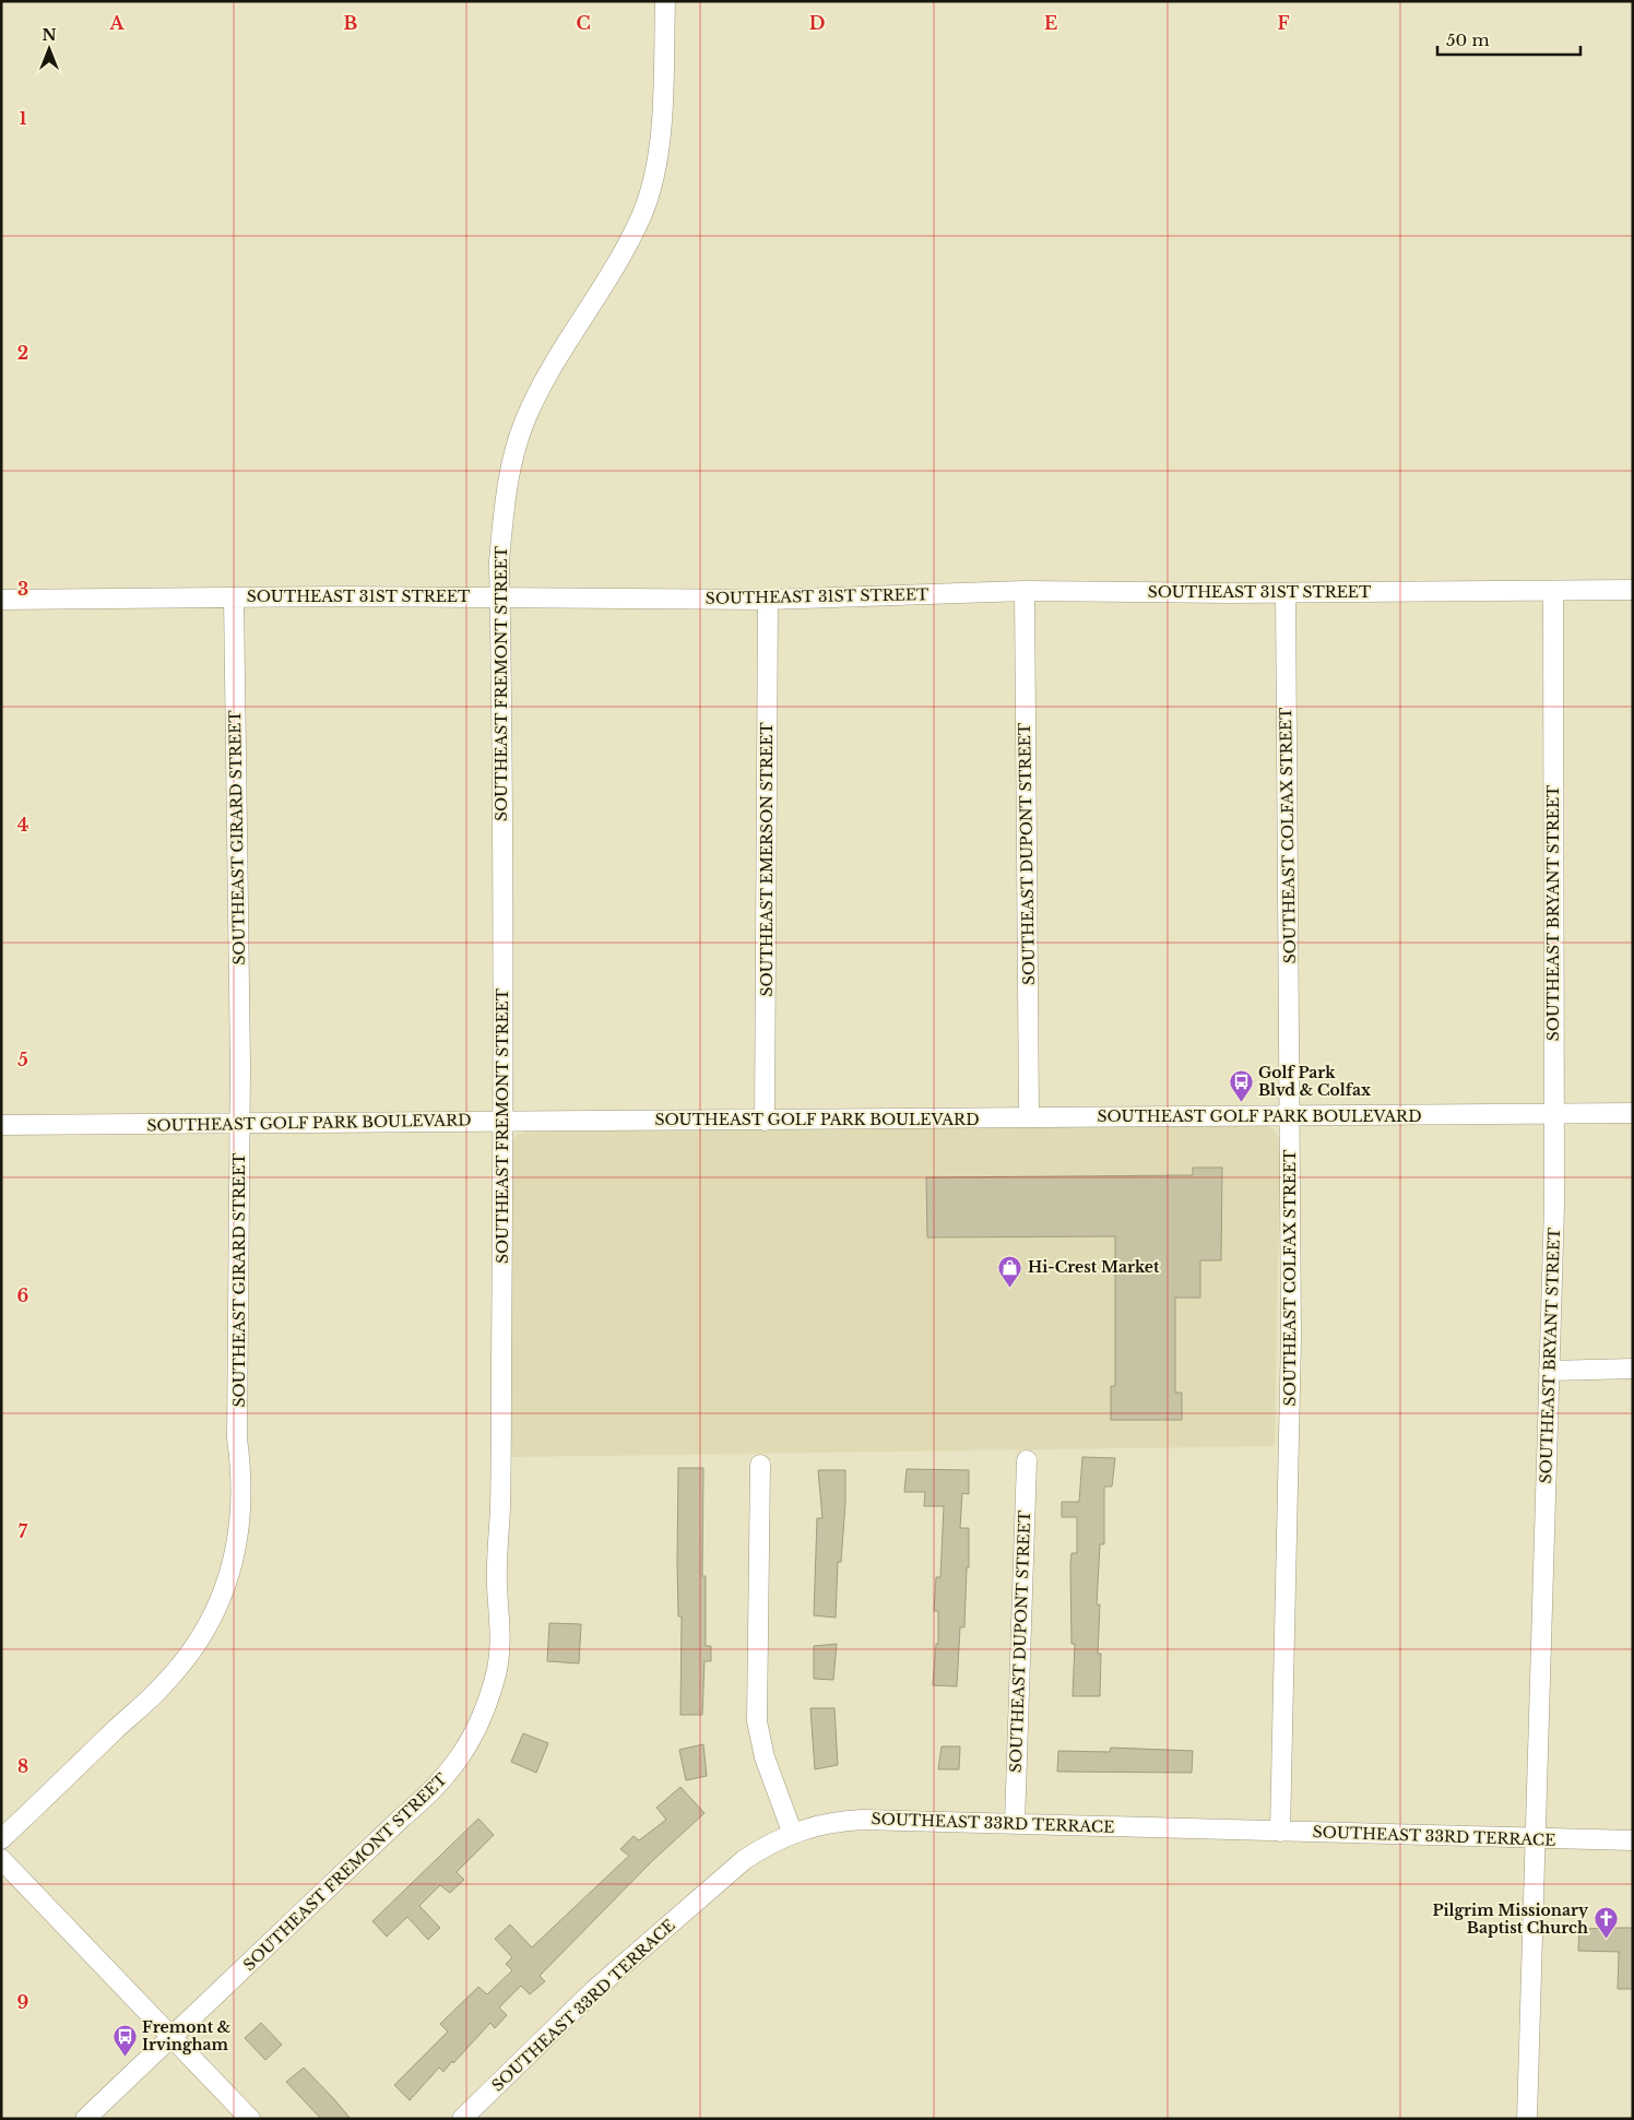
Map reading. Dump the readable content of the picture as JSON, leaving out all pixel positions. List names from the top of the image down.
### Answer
{
  "streets": {
    "street": [
      "SOUTHEAST 31ST STREET",
      "SOUTHEAST FREMONT STREET",
      "SOUTHEAST COLFAX STREET",
      "SOUTHEAST GIRARD STREET",
      "SOUTHEAST DUPONT STREET",
      "SOUTHEAST EMERSON STREET",
      "SOUTHEAST BRYANT STREET",
      "SOUTHEAST GOLF PARK BOULEVARD",
      "SOUTHEAST 33RD TERRACE"
    ]
  },
  "crossings": [
    ["SOUTHEAST 31ST STREET", "SOUTHEAST FREMONT STREET"],
    ["SOUTHEAST 31ST STREET", "SOUTHEAST COLFAX STREET"],
    ["SOUTHEAST 31ST STREET", "SOUTHEAST GIRARD STREET"],
    ["SOUTHEAST 31ST STREET", "SOUTHEAST DUPONT STREET"],
    ["SOUTHEAST 31ST STREET", "SOUTHEAST EMERSON STREET"],
    ["SOUTHEAST 31ST STREET", "SOUTHEAST BRYANT STREET"],
    ["SOUTHEAST FREMONT STREET", "SOUTHEAST GOLF PARK BOULEVARD"],
    ["SOUTHEAST COLFAX STREET", "SOUTHEAST GOLF PARK BOULEVARD"],
    ["SOUTHEAST COLFAX STREET", "SOUTHEAST 33RD TERRACE"],
    ["SOUTHEAST GIRARD STREET", "SOUTHEAST GOLF PARK BOULEVARD"],
    ["SOUTHEAST DUPONT STREET", "SOUTHEAST GOLF PARK BOULEVARD"],
    ["SOUTHEAST DUPONT STREET", "SOUTHEAST 33RD TERRACE"],
    ["SOUTHEAST EMERSON STREET", "SOUTHEAST GOLF PARK BOULEVARD"],
    ["SOUTHEAST BRYANT STREET", "SOUTHEAST GOLF PARK BOULEVARD"],
    ["SOUTHEAST BRYANT STREET", "SOUTHEAST 33RD TERRACE"]
  ],
  "places": {
    "bus stop": ["Golf Park Blvd & Colfax", "Fremont & Irvingham"],
    "shop": ["Hi-Crest Market"],
    "church": ["Pilgrim Missionary Baptist Church"]
  },
  "scale_bar": "50 m",
  "north": "top",
  "grid": {
    "columns": [
      "A",
      "B",
      "C",
      "D",
      "E",
      "F"
    ],
    "rows": [
      "1",
      "2",
      "3",
      "4",
      "5",
      "6",
      "7",
      "8",
      "9"
    ]
  }
}
